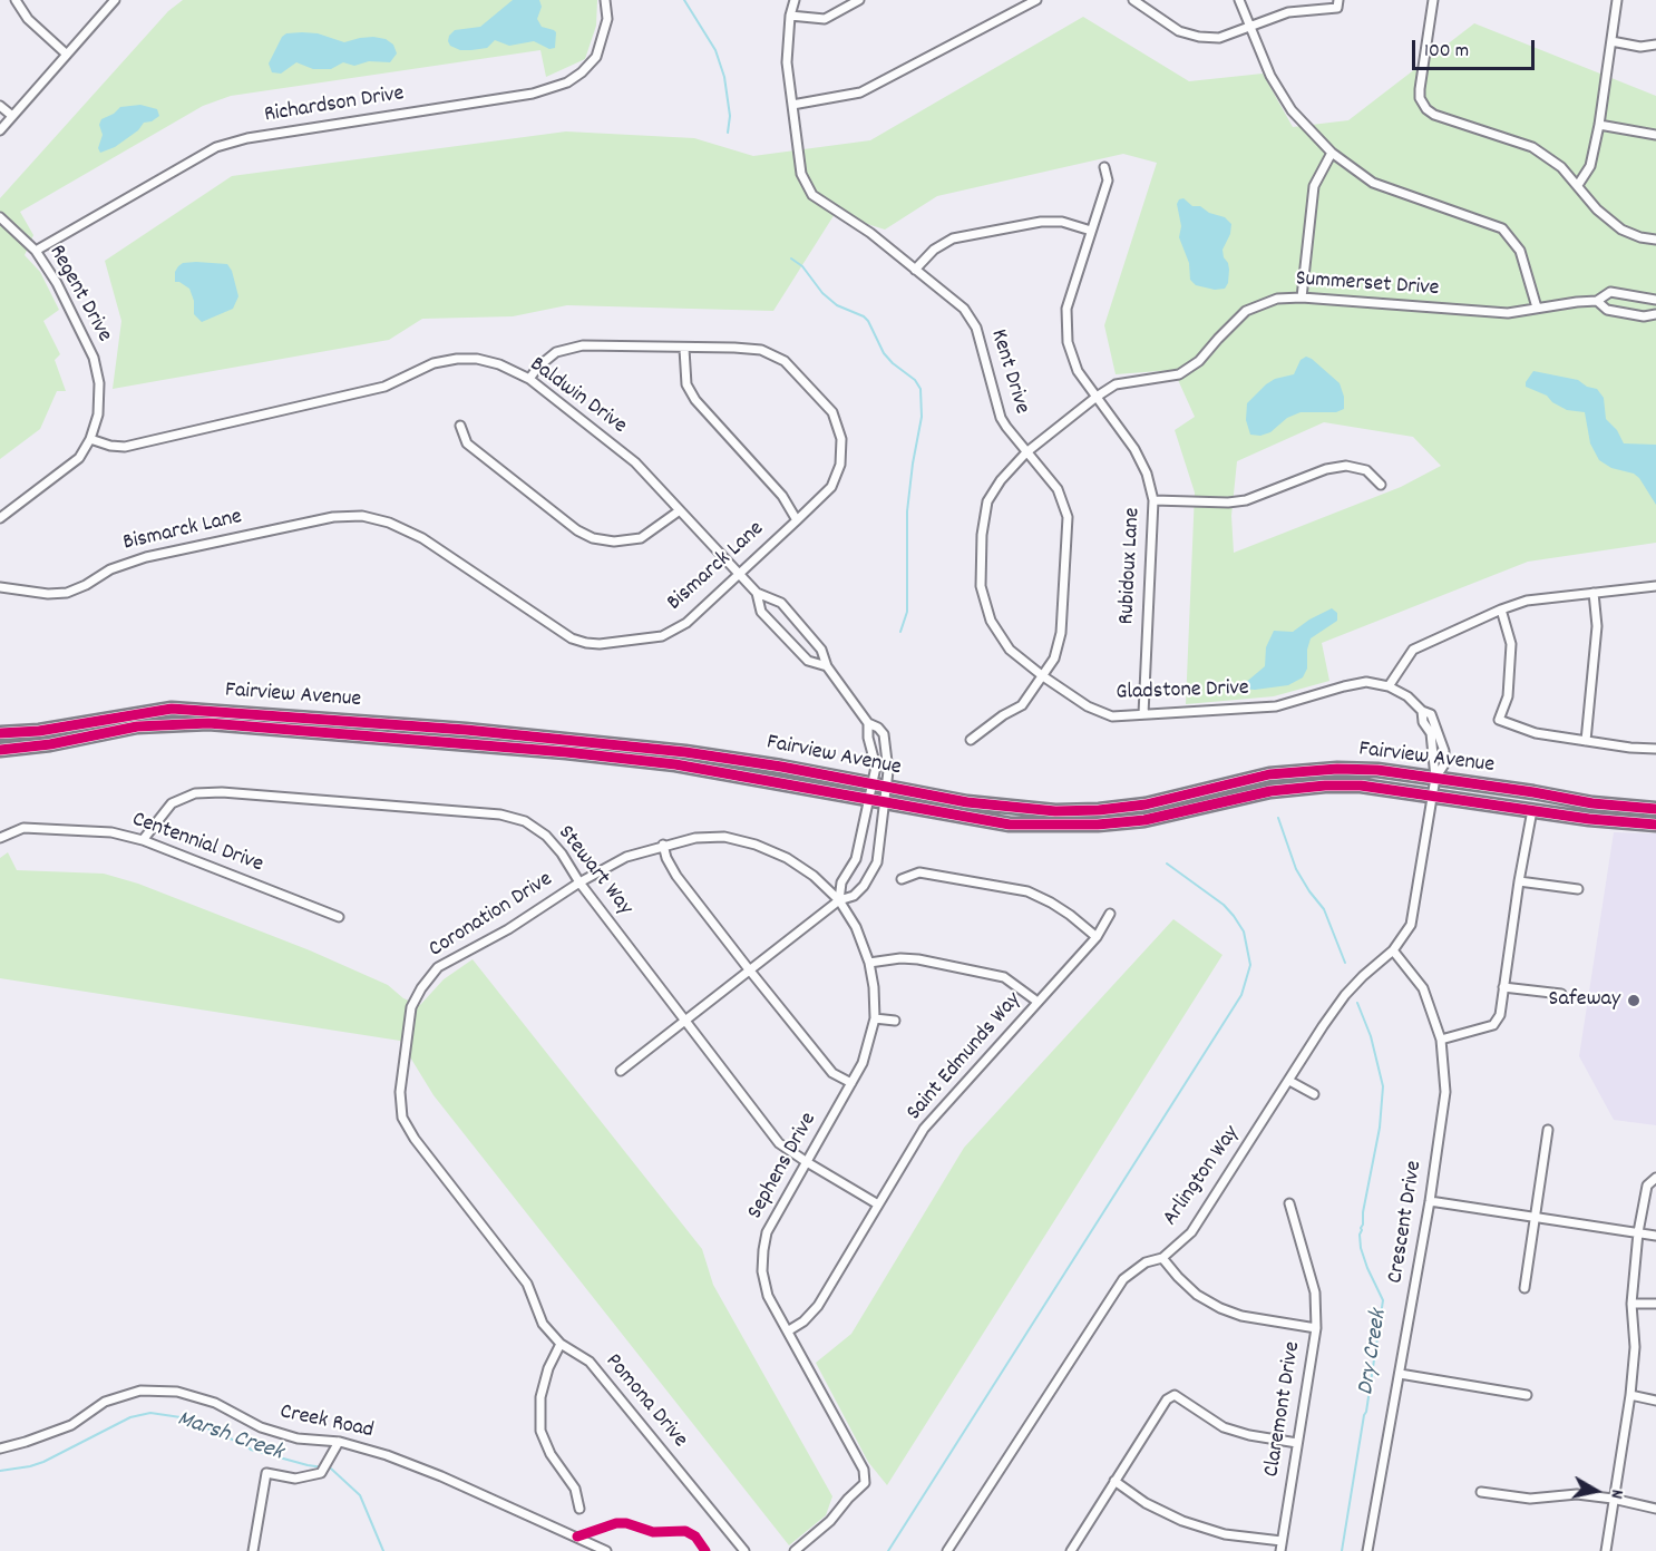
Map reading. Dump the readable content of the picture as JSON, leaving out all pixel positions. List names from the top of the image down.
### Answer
{
  "streets": {
    "street": [
      "Richardson Drive",
      "Summerset Drive",
      "Regent Drive",
      "Kent Drive",
      "Baldwin Drive",
      "Bismarck Lane",
      "Rubidoux Lane",
      "Gladstone Drive",
      "Fairview Avenue",
      "Centennial Drive",
      "Stewart Way",
      "Coronation Drive",
      "Saint Edmunds Way",
      "Sephens Drive",
      "Arlington Way",
      "Crescent Drive",
      "Pomona Drive",
      "Claremont Drive",
      "Creek Road"
    ]
  },
  "crossings": [
    ["Richardson Drive", "Regent Drive"],
    ["Summerset Drive", "Kent Drive"],
    ["Summerset Drive", "Rubidoux Lane"],
    ["Summerset Drive", "Gladstone Drive"],
    ["Regent Drive", "Baldwin Drive"],
    ["Kent Drive", "Gladstone Drive"],
    ["Baldwin Drive", "Bismarck Lane"],
    ["Baldwin Drive", "Fairview Avenue"],
    ["Baldwin Drive", "Stewart Way"],
    ["Baldwin Drive", "Coronation Drive"],
    ["Baldwin Drive", "Sephens Drive"],
    ["Rubidoux Lane", "Gladstone Drive"],
    ["Gladstone Drive", "Fairview Avenue"],
    ["Gladstone Drive", "Arlington Way"],
    ["Fairview Avenue", "Arlington Way"],
    ["Centennial Drive", "Stewart Way"],
    ["Stewart Way", "Coronation Drive"],
    ["Stewart Way", "Saint Edmunds Way"],
    ["Stewart Way", "Sephens Drive"],
    ["Coronation Drive", "Sephens Drive"],
    ["Coronation Drive", "Pomona Drive"],
    ["Saint Edmunds Way", "Sephens Drive"],
    ["Arlington Way", "Crescent Drive"],
    ["Arlington Way", "Claremont Drive"]
  ],
  "water": ["Dry Creek", "Marsh Creek"],
  "places": ["Safeway"],
  "scale_bar": "100 m",
  "north": "right"
}
